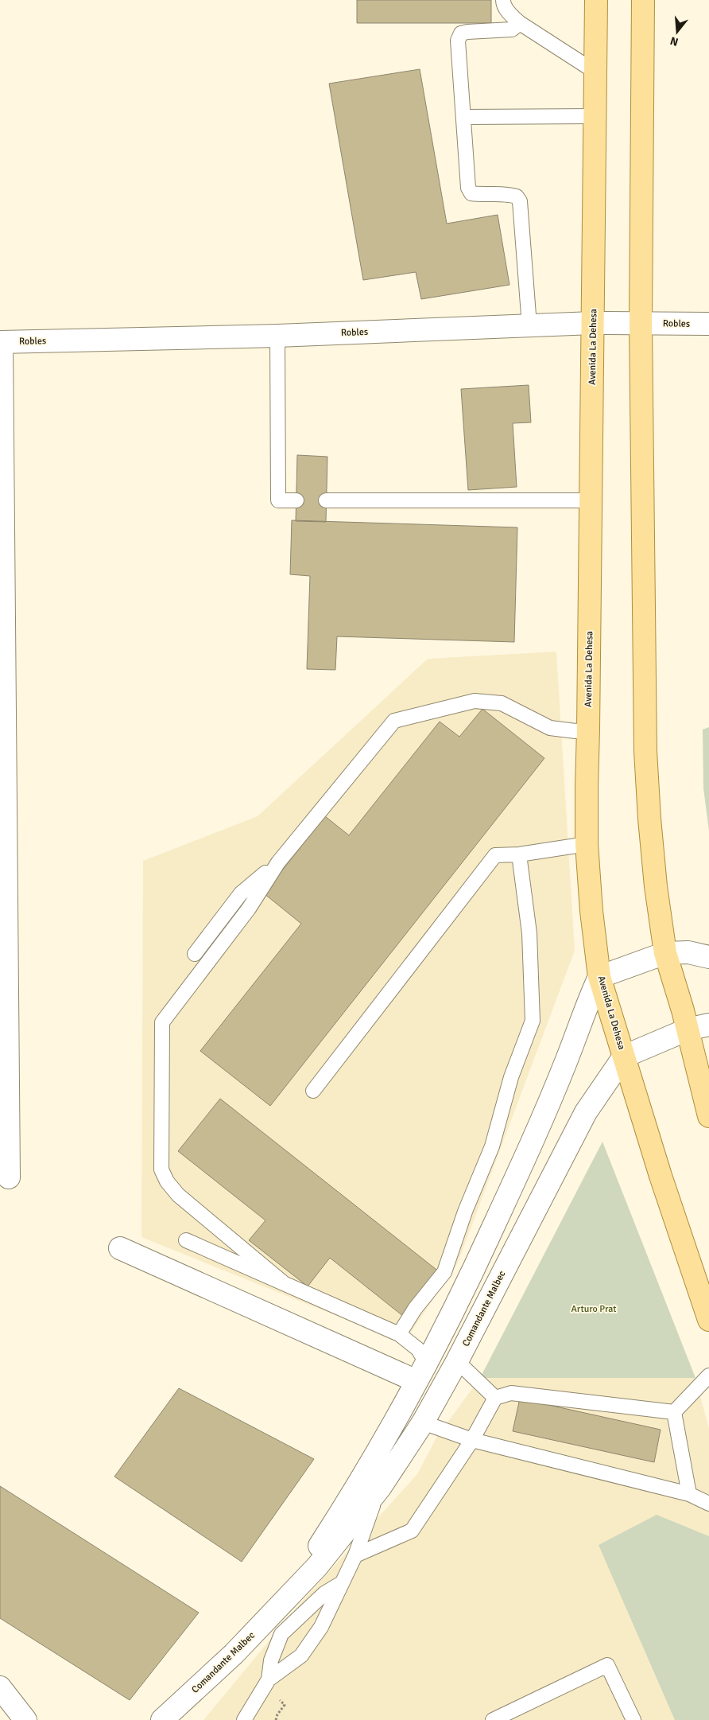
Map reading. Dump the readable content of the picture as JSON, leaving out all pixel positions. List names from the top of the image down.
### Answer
{
  "streets": {
    "main road": ["Avenida La Dehesa"],
    "street": ["Robles", "Comandante Malbec"]
  },
  "crossings": [
    ["Robles", "Avenida La Dehesa"],
    ["Avenida La Dehesa", "Comandante Malbec"]
  ],
  "parks": ["Arturo Prat"],
  "north": "bottom"
}
